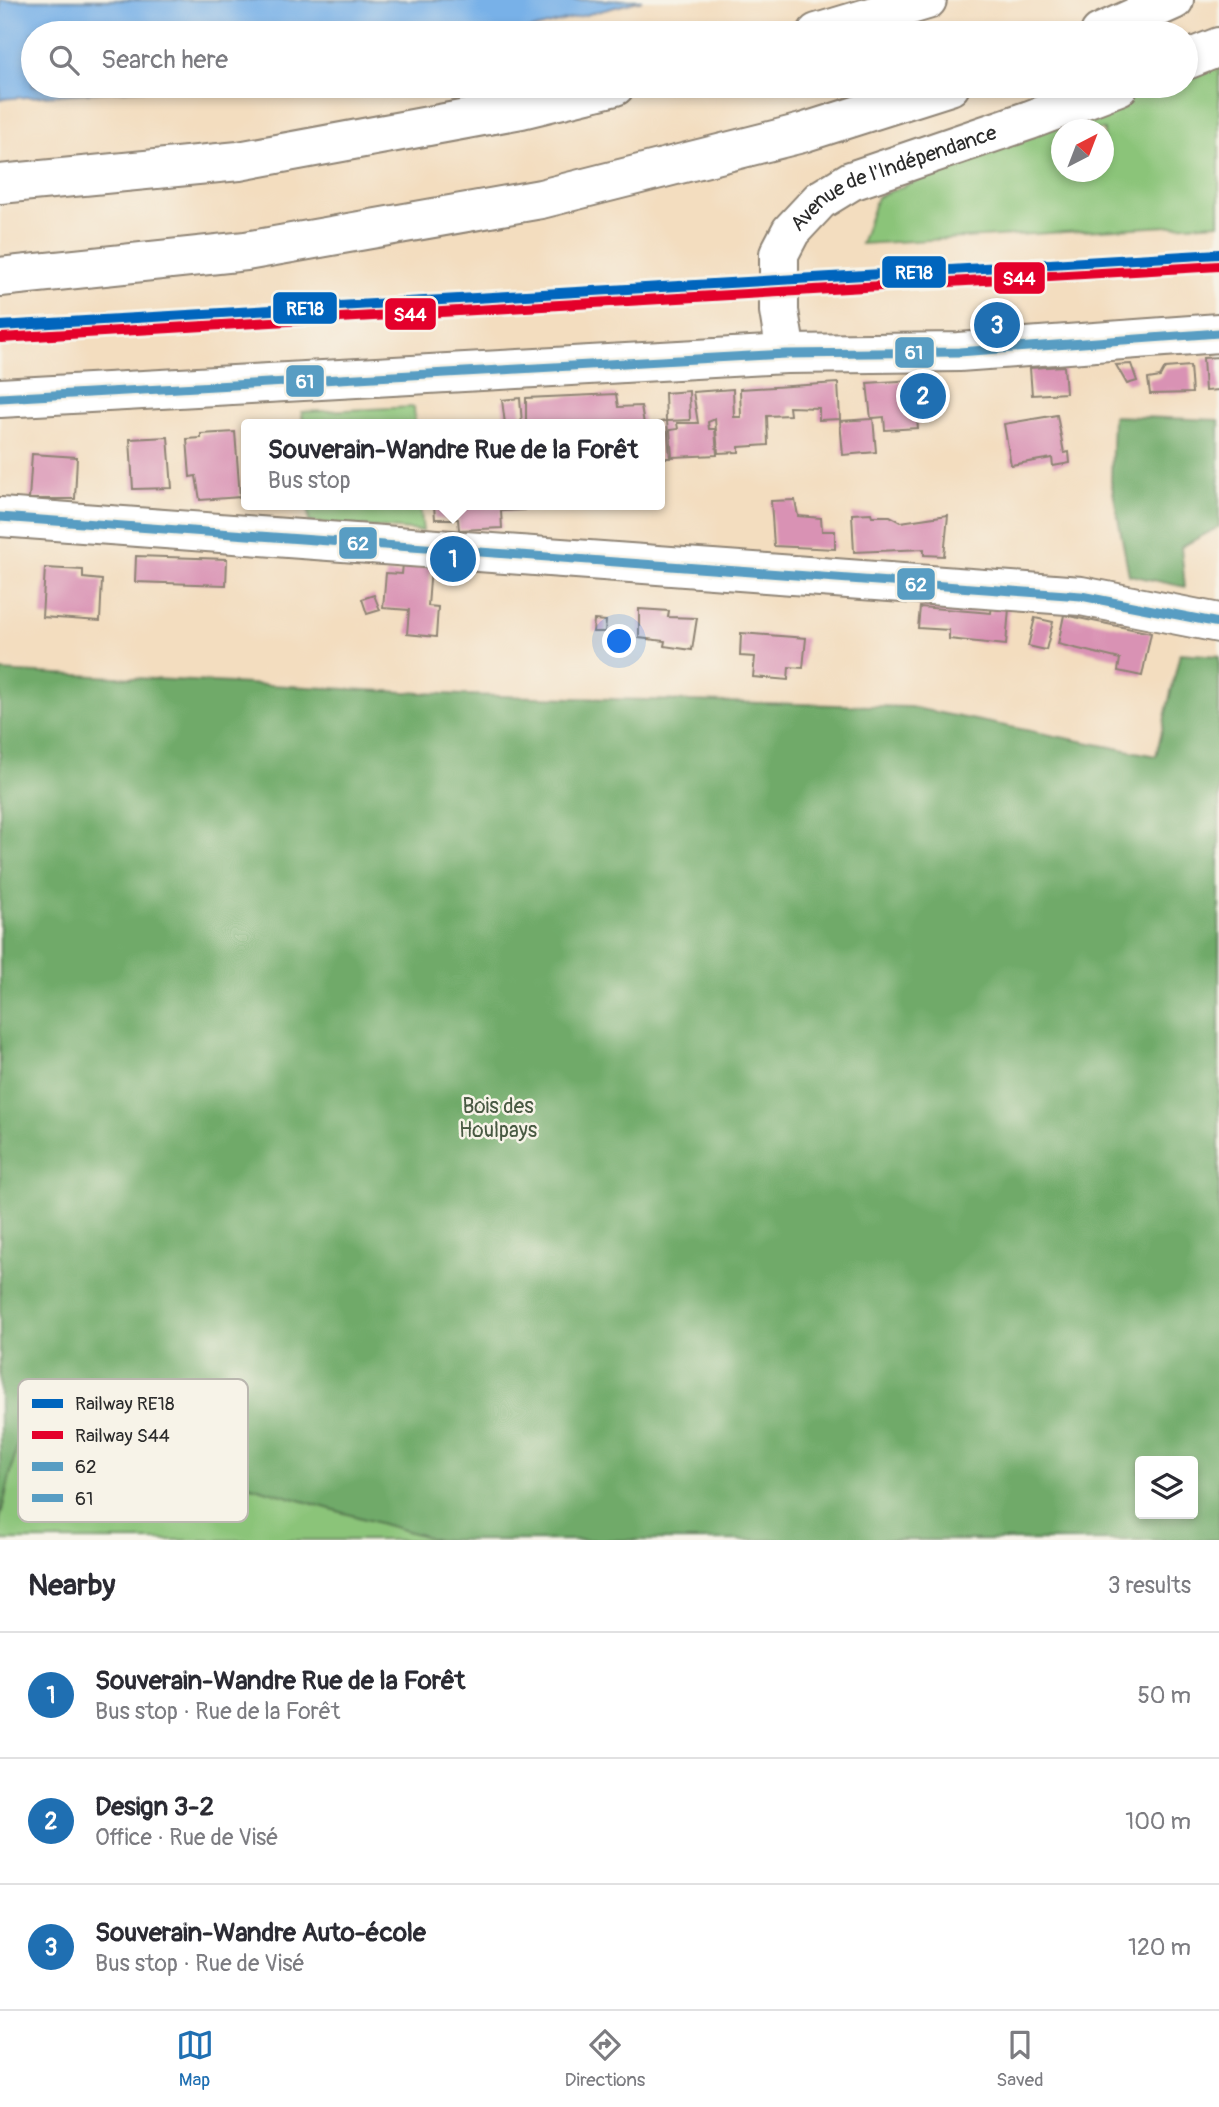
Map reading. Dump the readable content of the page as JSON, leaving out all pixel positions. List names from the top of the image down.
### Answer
{
  "streets": {
    "main road": ["Avenue de l'Indépendance"]
  },
  "parks": ["Bois des Houlpays"],
  "lines": [
    "rail line RE18",
    "rail line S44",
    "transit line 61",
    "transit line 62"
  ],
  "legend": [
    "Railway RE18",
    "Railway S44",
    "62",
    "61"
  ],
  "north": "top right",
  "page": {
    "search": "Search here",
    "pins": ["3", "2", "1"],
    "popup": ["Souverain-Wandre Rue de la Forêt", "Bus stop"],
    "heading": ["Nearby", "3 results"],
    "list": [
      {
        "mark": "1",
        "name": "Souverain-Wandre Rue de la Forêt",
        "note": "Bus stop · Rue de la Forêt",
        "value": "50 m"
      },
      {
        "mark": "2",
        "name": "Design 3-2",
        "note": "Office · Rue de Visé",
        "value": "100 m"
      },
      {
        "mark": "3",
        "name": "Souverain-Wandre Auto-école",
        "note": "Bus stop · Rue de Visé",
        "value": "120 m"
      }
    ],
    "nav": ["Map", "Directions", "Saved"]
  }
}
